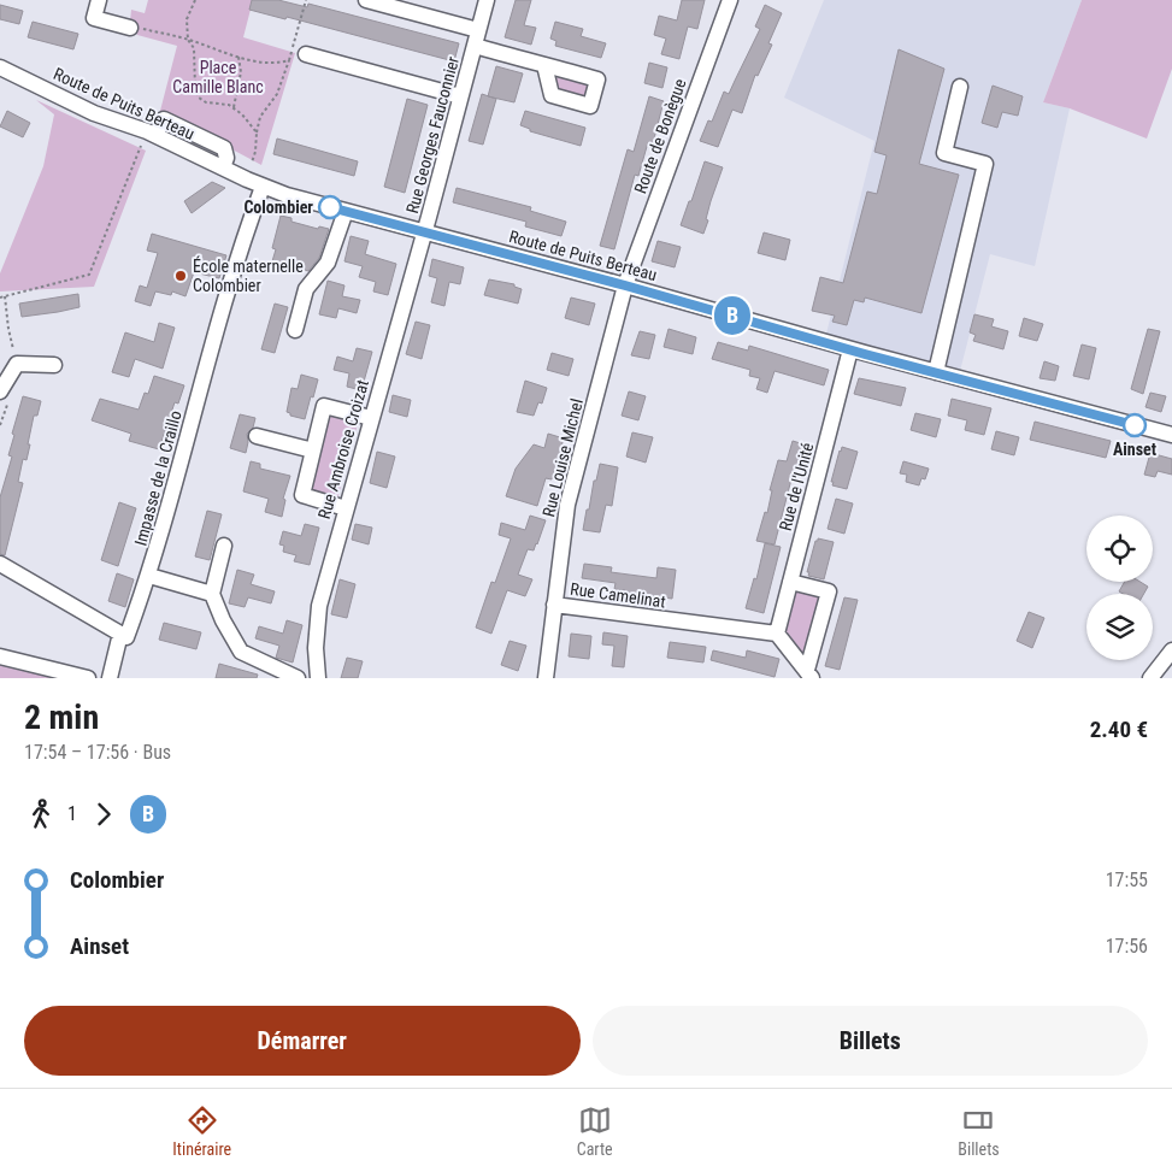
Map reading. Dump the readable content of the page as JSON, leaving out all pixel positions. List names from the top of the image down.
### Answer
{
  "streets": {
    "street": [
      "Route de Puits Berteau",
      "Rue Georges Fauconnier",
      "Route de Bonègue",
      "Rue Ambroise Croizat",
      "Rue Louise Michel",
      "Impasse de la Craillo",
      "Rue de l'Unité",
      "Rue Camelinat"
    ]
  },
  "crossings": [
    ["Route de Puits Berteau", "Rue Georges Fauconnier"],
    ["Route de Puits Berteau", "Route de Bonègue"],
    ["Route de Puits Berteau", "Rue Ambroise Croizat"],
    ["Route de Puits Berteau", "Rue Louise Michel"],
    ["Route de Puits Berteau", "Impasse de la Craillo"],
    ["Route de Puits Berteau", "Rue de l'Unité"],
    ["Rue Georges Fauconnier", "Rue Ambroise Croizat"],
    ["Route de Bonègue", "Rue Louise Michel"],
    ["Rue Louise Michel", "Rue Camelinat"],
    ["Rue de l'Unité", "Rue Camelinat"]
  ],
  "parks": ["Place Camille Blanc"],
  "places": ["Colombier", "École maternelle Colombier", "Ainset"],
  "lines": ["bus line B"],
  "page": {
    "on_map": "B",
    "heading": ["2 min", "17:54 – 17:56 · Bus", "2.40 €"],
    "legs": ["1", "B"],
    "list": [
      {
        "name": "Colombier",
        "value": "17:55"
      },
      {
        "name": "Ainset",
        "value": "17:56"
      }
    ],
    "buttons": ["Démarrer", "Billets"],
    "tabs": ["Itinéraire", "Carte", "Billets"]
  }
}
